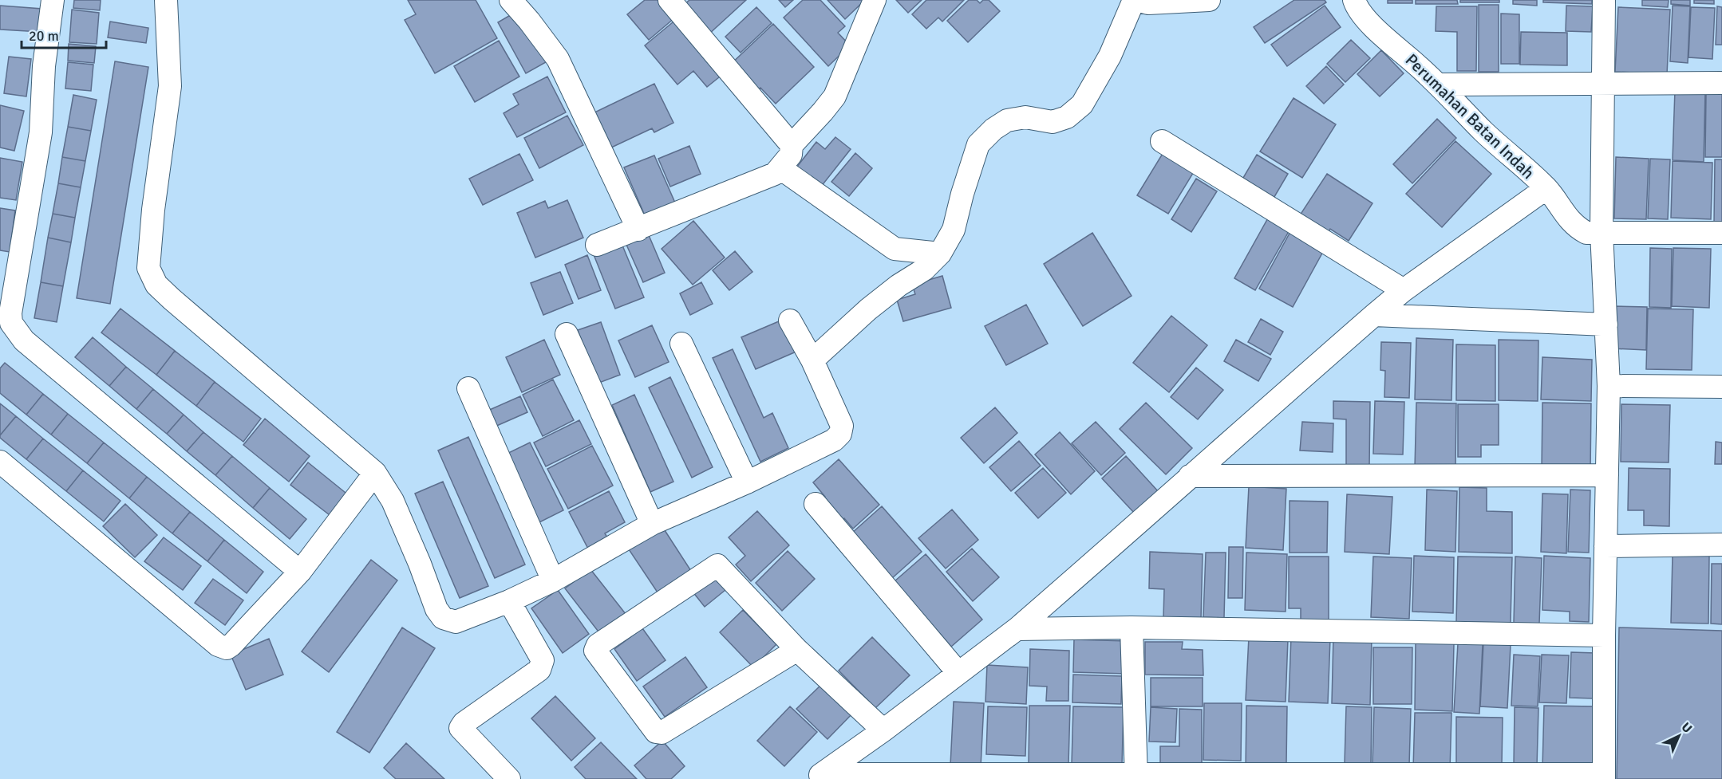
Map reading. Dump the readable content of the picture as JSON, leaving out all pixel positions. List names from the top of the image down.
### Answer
{
  "streets": {
    "street": ["Perumahan Batan Indah"]
  },
  "scale_bar": "20 m",
  "north": "top right"
}
